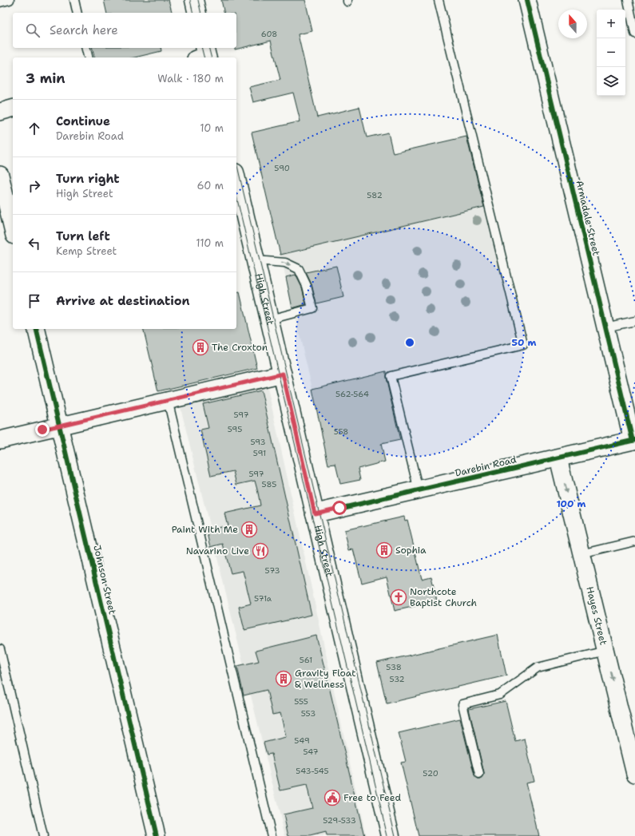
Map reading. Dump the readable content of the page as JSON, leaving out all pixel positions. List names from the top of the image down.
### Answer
{
  "streets": {
    "main road": ["High Street", "Darebin Road"],
    "street": ["Armadale Street", "Johnson Street", "Hayes Street"]
  },
  "crossings": [
    ["Armadale Street", "Darebin Road"],
    ["High Street", "Darebin Road"],
    ["Darebin Road", "Hayes Street"]
  ],
  "one_way": ["Hayes Street"],
  "places": {
    "building": [
      "The Croxton",
      "Paint With Me",
      "Sophia",
      "Gravity Float & Wellness"
    ],
    "restaurant": ["Navarino Live"],
    "church": ["Northcote Baptist Church"],
    "public building": ["Free to Feed"]
  },
  "house_numbers": [
    "608",
    "590",
    "582",
    "562-564",
    "597",
    "595",
    "558",
    "593",
    "591",
    "597",
    "585",
    "573",
    "571a",
    "561",
    "538",
    "532",
    "555",
    "553",
    "549",
    "547",
    "543-545",
    "520",
    "529-533"
  ],
  "north": "top",
  "page": {
    "map_buttons": ["+", "−"],
    "search": "Search here",
    "heading": ["3 min", "Walk · 180 m"],
    "list": [
      ["Continue", "Darebin Road", "10 m"],
      ["Turn right", "High Street", "60 m"],
      ["Turn left", "Kemp Street", "110 m"],
      "Arrive at destination"
    ]
  },
  "rings": ["50 m", "100 m"]
}
